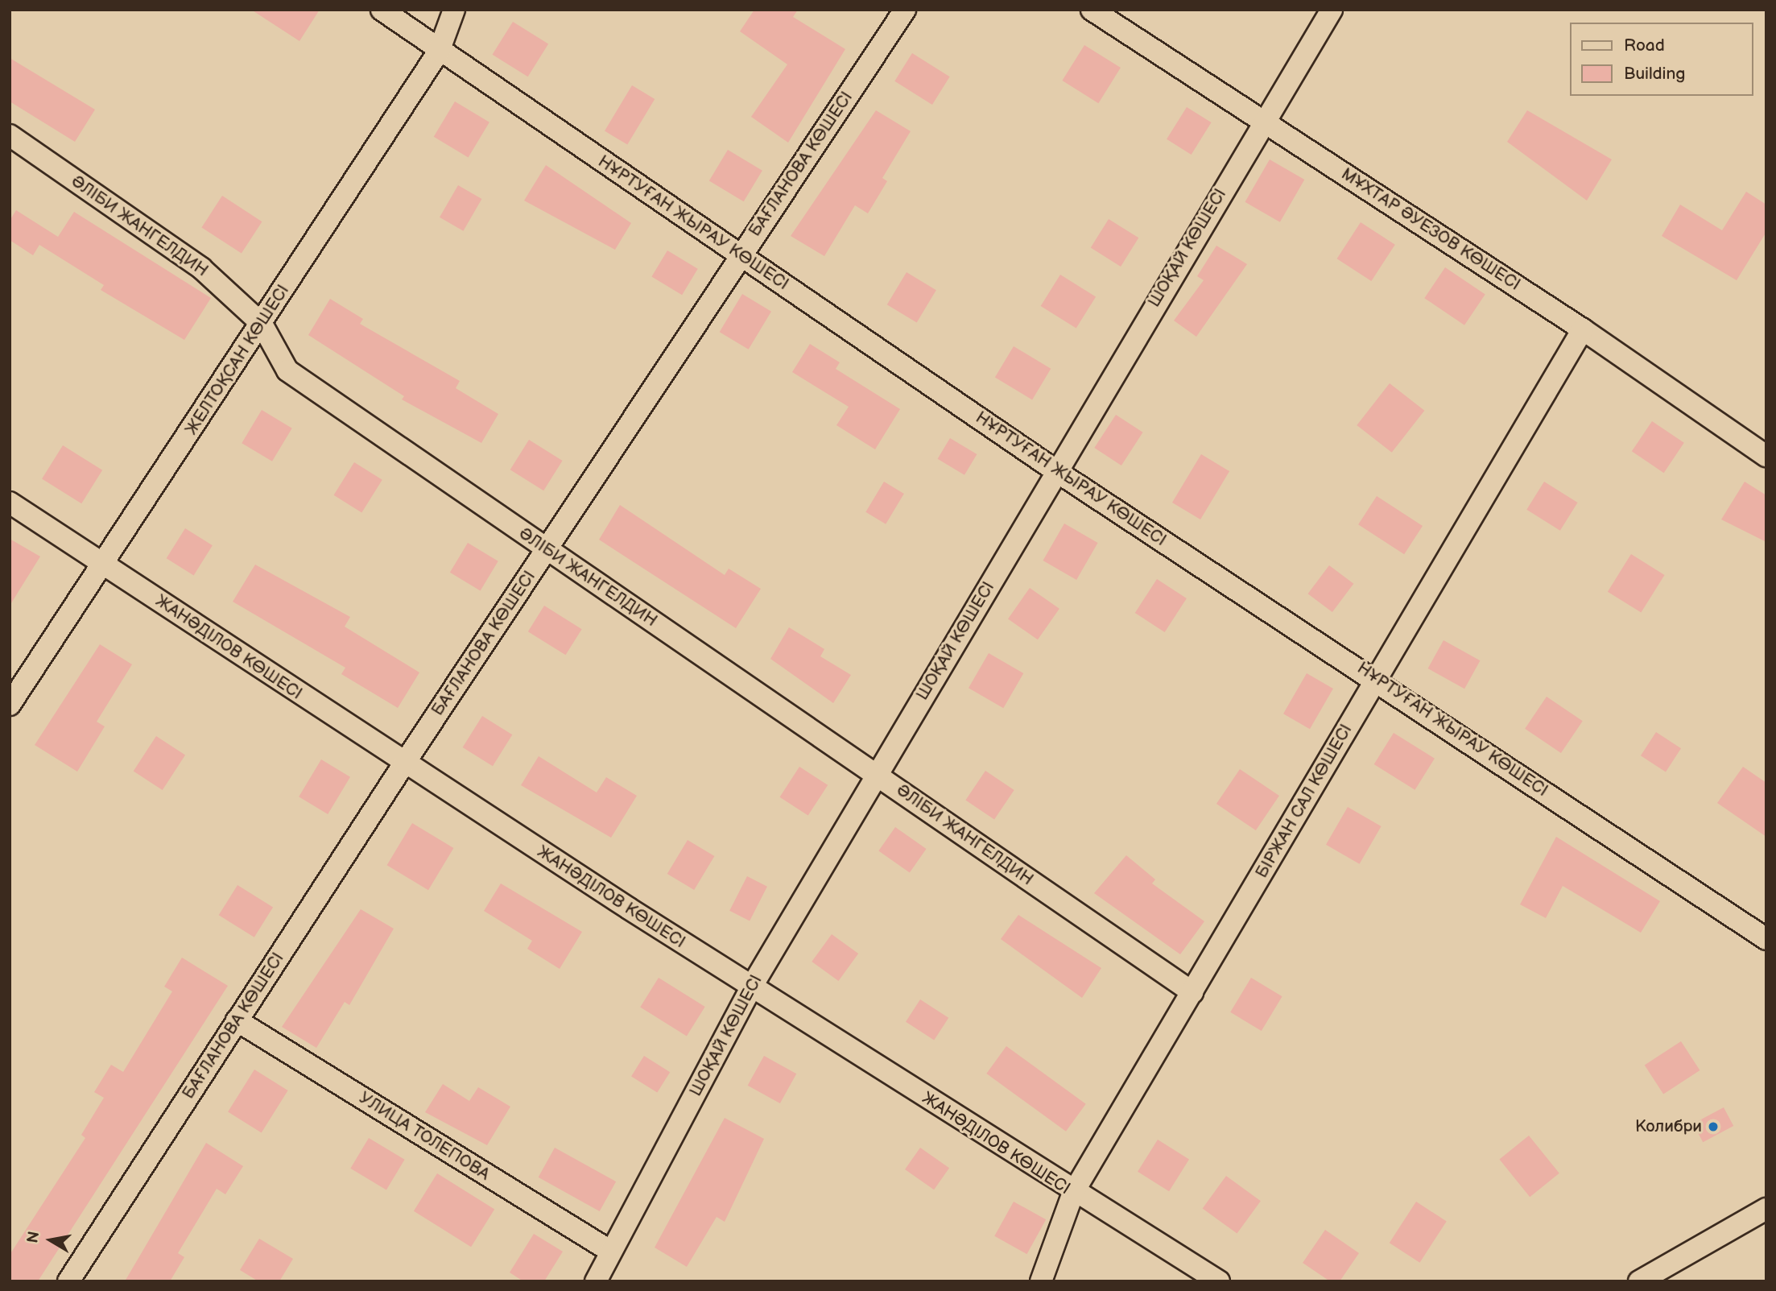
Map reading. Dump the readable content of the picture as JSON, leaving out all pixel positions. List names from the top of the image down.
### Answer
{
  "streets": {
    "street": [
      "БАҒЛАНОВА КӨШЕСІ",
      "НҰРТУҒАН ЖЫРАУ КӨШЕСІ",
      "ӘЛІБИ ЖАНГЕЛДИН",
      "МҰХТАР ӘУЕЗОВ КӨШЕСІ",
      "ШОҚАЙ КӨШЕСІ",
      "ЖЕЛТОҚСАН КӨШЕСІ",
      "ЖАНӘДІЛОВ КӨШЕСІ",
      "БІРЖАН САЛ КӨШЕСІ",
      "УЛИЦА ТОЛЕПОВА"
    ]
  },
  "crossings": [
    ["БАҒЛАНОВА КӨШЕСІ", "НҰРТУҒАН ЖЫРАУ КӨШЕСІ"],
    ["БАҒЛАНОВА КӨШЕСІ", "ӘЛІБИ ЖАНГЕЛДИН"],
    ["БАҒЛАНОВА КӨШЕСІ", "ЖАНӘДІЛОВ КӨШЕСІ"],
    ["БАҒЛАНОВА КӨШЕСІ", "УЛИЦА ТОЛЕПОВА"],
    ["НҰРТУҒАН ЖЫРАУ КӨШЕСІ", "ШОҚАЙ КӨШЕСІ"],
    ["НҰРТУҒАН ЖЫРАУ КӨШЕСІ", "ЖЕЛТОҚСАН КӨШЕСІ"],
    ["НҰРТУҒАН ЖЫРАУ КӨШЕСІ", "БІРЖАН САЛ КӨШЕСІ"],
    ["ӘЛІБИ ЖАНГЕЛДИН", "ШОҚАЙ КӨШЕСІ"],
    ["ӘЛІБИ ЖАНГЕЛДИН", "ЖЕЛТОҚСАН КӨШЕСІ"],
    ["ӘЛІБИ ЖАНГЕЛДИН", "БІРЖАН САЛ КӨШЕСІ"],
    ["МҰХТАР ӘУЕЗОВ КӨШЕСІ", "ШОҚАЙ КӨШЕСІ"],
    ["МҰХТАР ӘУЕЗОВ КӨШЕСІ", "БІРЖАН САЛ КӨШЕСІ"],
    ["ШОҚАЙ КӨШЕСІ", "ЖАНӘДІЛОВ КӨШЕСІ"],
    ["ШОҚАЙ КӨШЕСІ", "УЛИЦА ТОЛЕПОВА"],
    ["ЖЕЛТОҚСАН КӨШЕСІ", "ЖАНӘДІЛОВ КӨШЕСІ"],
    ["ЖАНӘДІЛОВ КӨШЕСІ", "БІРЖАН САЛ КӨШЕСІ"]
  ],
  "places": ["Колибри"],
  "legend": ["Road", "Building"],
  "north": "left"
}
